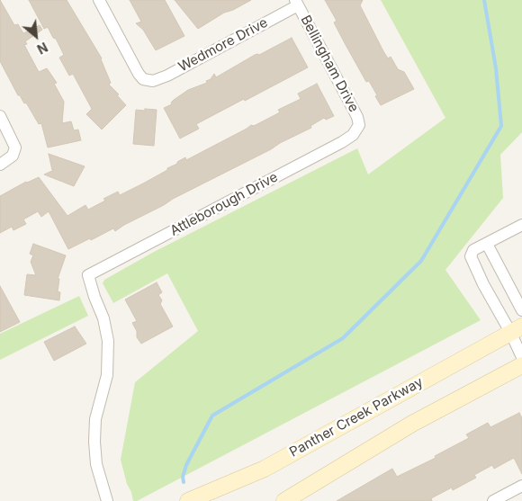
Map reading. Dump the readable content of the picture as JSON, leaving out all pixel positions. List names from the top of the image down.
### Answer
{
  "streets": {
    "main road": ["Panther Creek Parkway"],
    "street": ["Wedmore Drive", "Bellingham Drive", "Attleborough Drive"]
  },
  "crossings": [
    ["Wedmore Drive", "Bellingham Drive"],
    ["Bellingham Drive", "Attleborough Drive"]
  ],
  "north": "bottom right"
}
